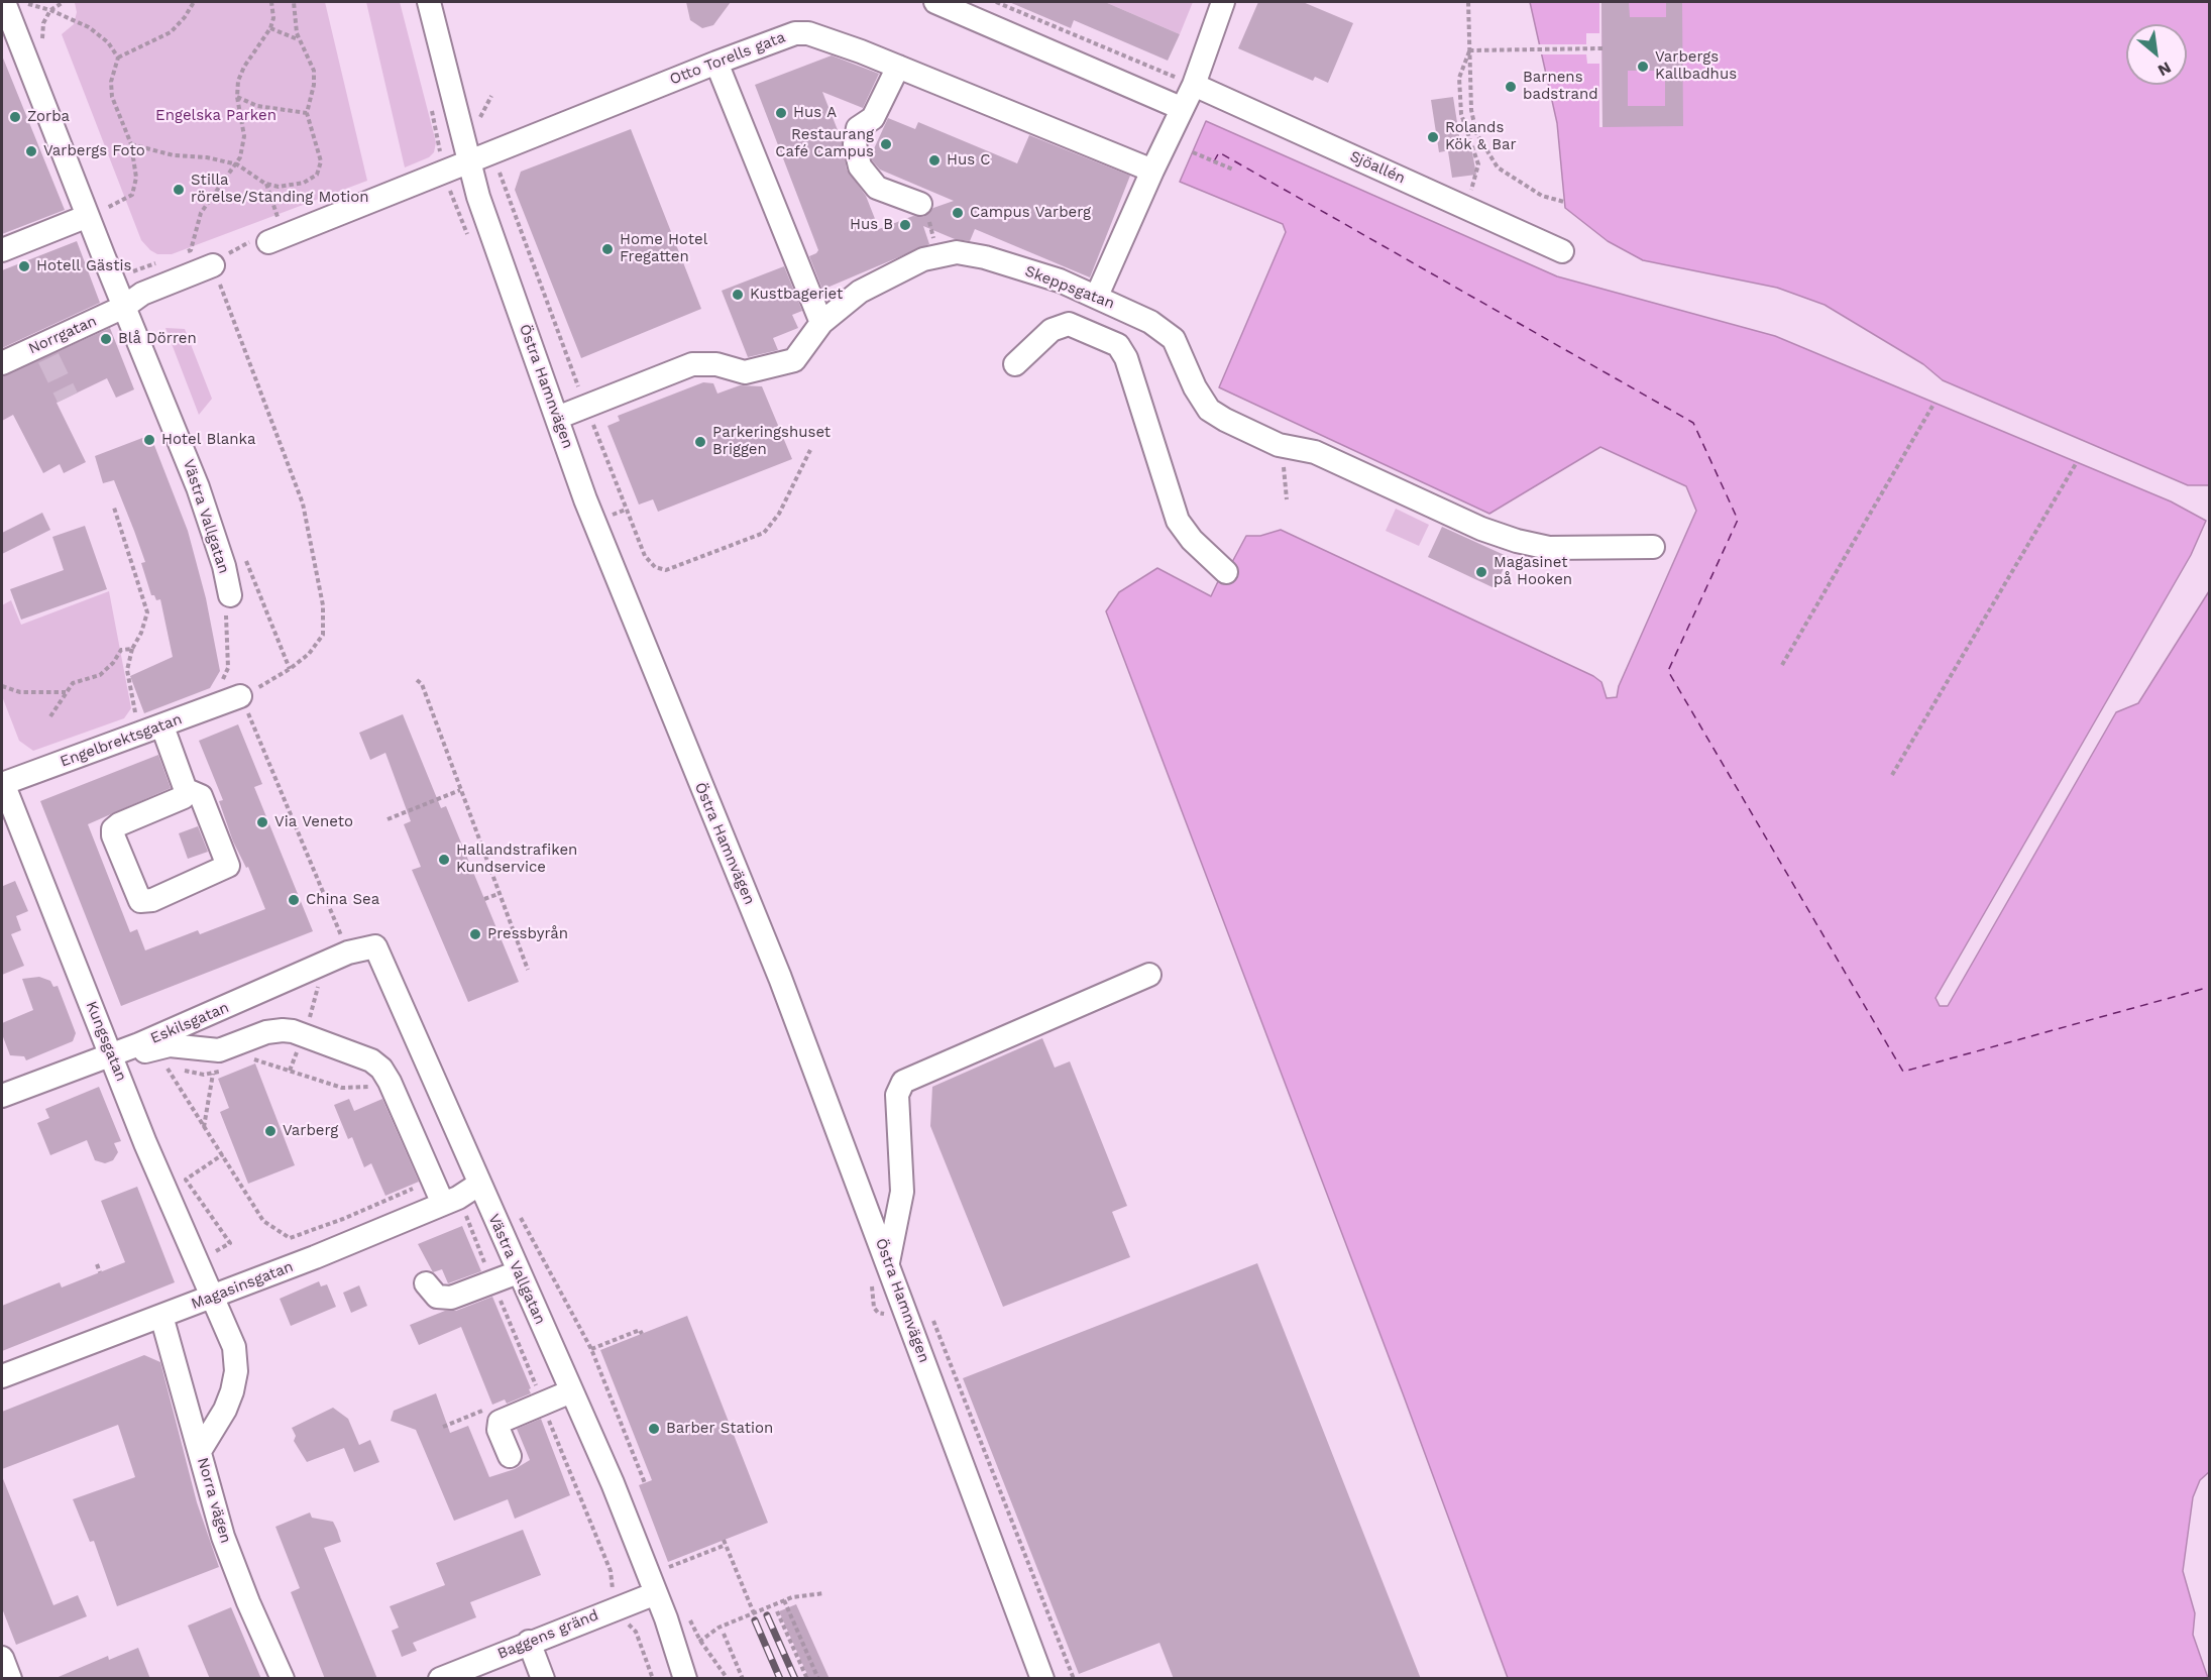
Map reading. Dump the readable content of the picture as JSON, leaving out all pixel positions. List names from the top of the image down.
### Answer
{
  "streets": {
    "street": [
      "Otto Torells gata",
      "Sjöallén",
      "Skeppsgatan",
      "Norrgatan",
      "Östra Hamnvägen",
      "Västra Vallgatan",
      "Engelbrektsgatan",
      "Eskilsgatan",
      "Kungsgatan",
      "Magasinsgatan",
      "Norra vägen",
      "Baggens gränd"
    ]
  },
  "crossings": [
    ["Otto Torells gata", "Östra Hamnvägen"],
    ["Skeppsgatan", "Östra Hamnvägen"],
    ["Norrgatan", "Västra Vallgatan"],
    ["Västra Vallgatan", "Eskilsgatan"],
    ["Västra Vallgatan", "Magasinsgatan"],
    ["Västra Vallgatan", "Baggens gränd"],
    ["Engelbrektsgatan", "Kungsgatan"],
    ["Eskilsgatan", "Kungsgatan"],
    ["Kungsgatan", "Magasinsgatan"],
    ["Kungsgatan", "Norra vägen"],
    ["Magasinsgatan", "Norra vägen"]
  ],
  "parks": ["Engelska Parken"],
  "places": [
    "Varbergs Kallbadhus",
    "Barnens badstrand",
    "Hus A",
    "Zorba",
    "Rolands Kök & Bar",
    "Restaurang Café Campus",
    "Varbergs Foto",
    "Hus C",
    "Stilla rörelse/Standing Motion",
    "Campus Varberg",
    "Hus B",
    "Home Hotel Fregatten",
    "Hotell Gästis",
    "Kustbageriet",
    "Blå Dörren",
    "Hotel Blanka",
    "Parkeringshuset Briggen",
    "Magasinet på Hooken",
    "Via Veneto",
    "Hallandstrafiken Kundservice",
    "China Sea",
    "Pressbyrån",
    "Varberg",
    "Barber Station"
  ],
  "north": "bottom right"
}
